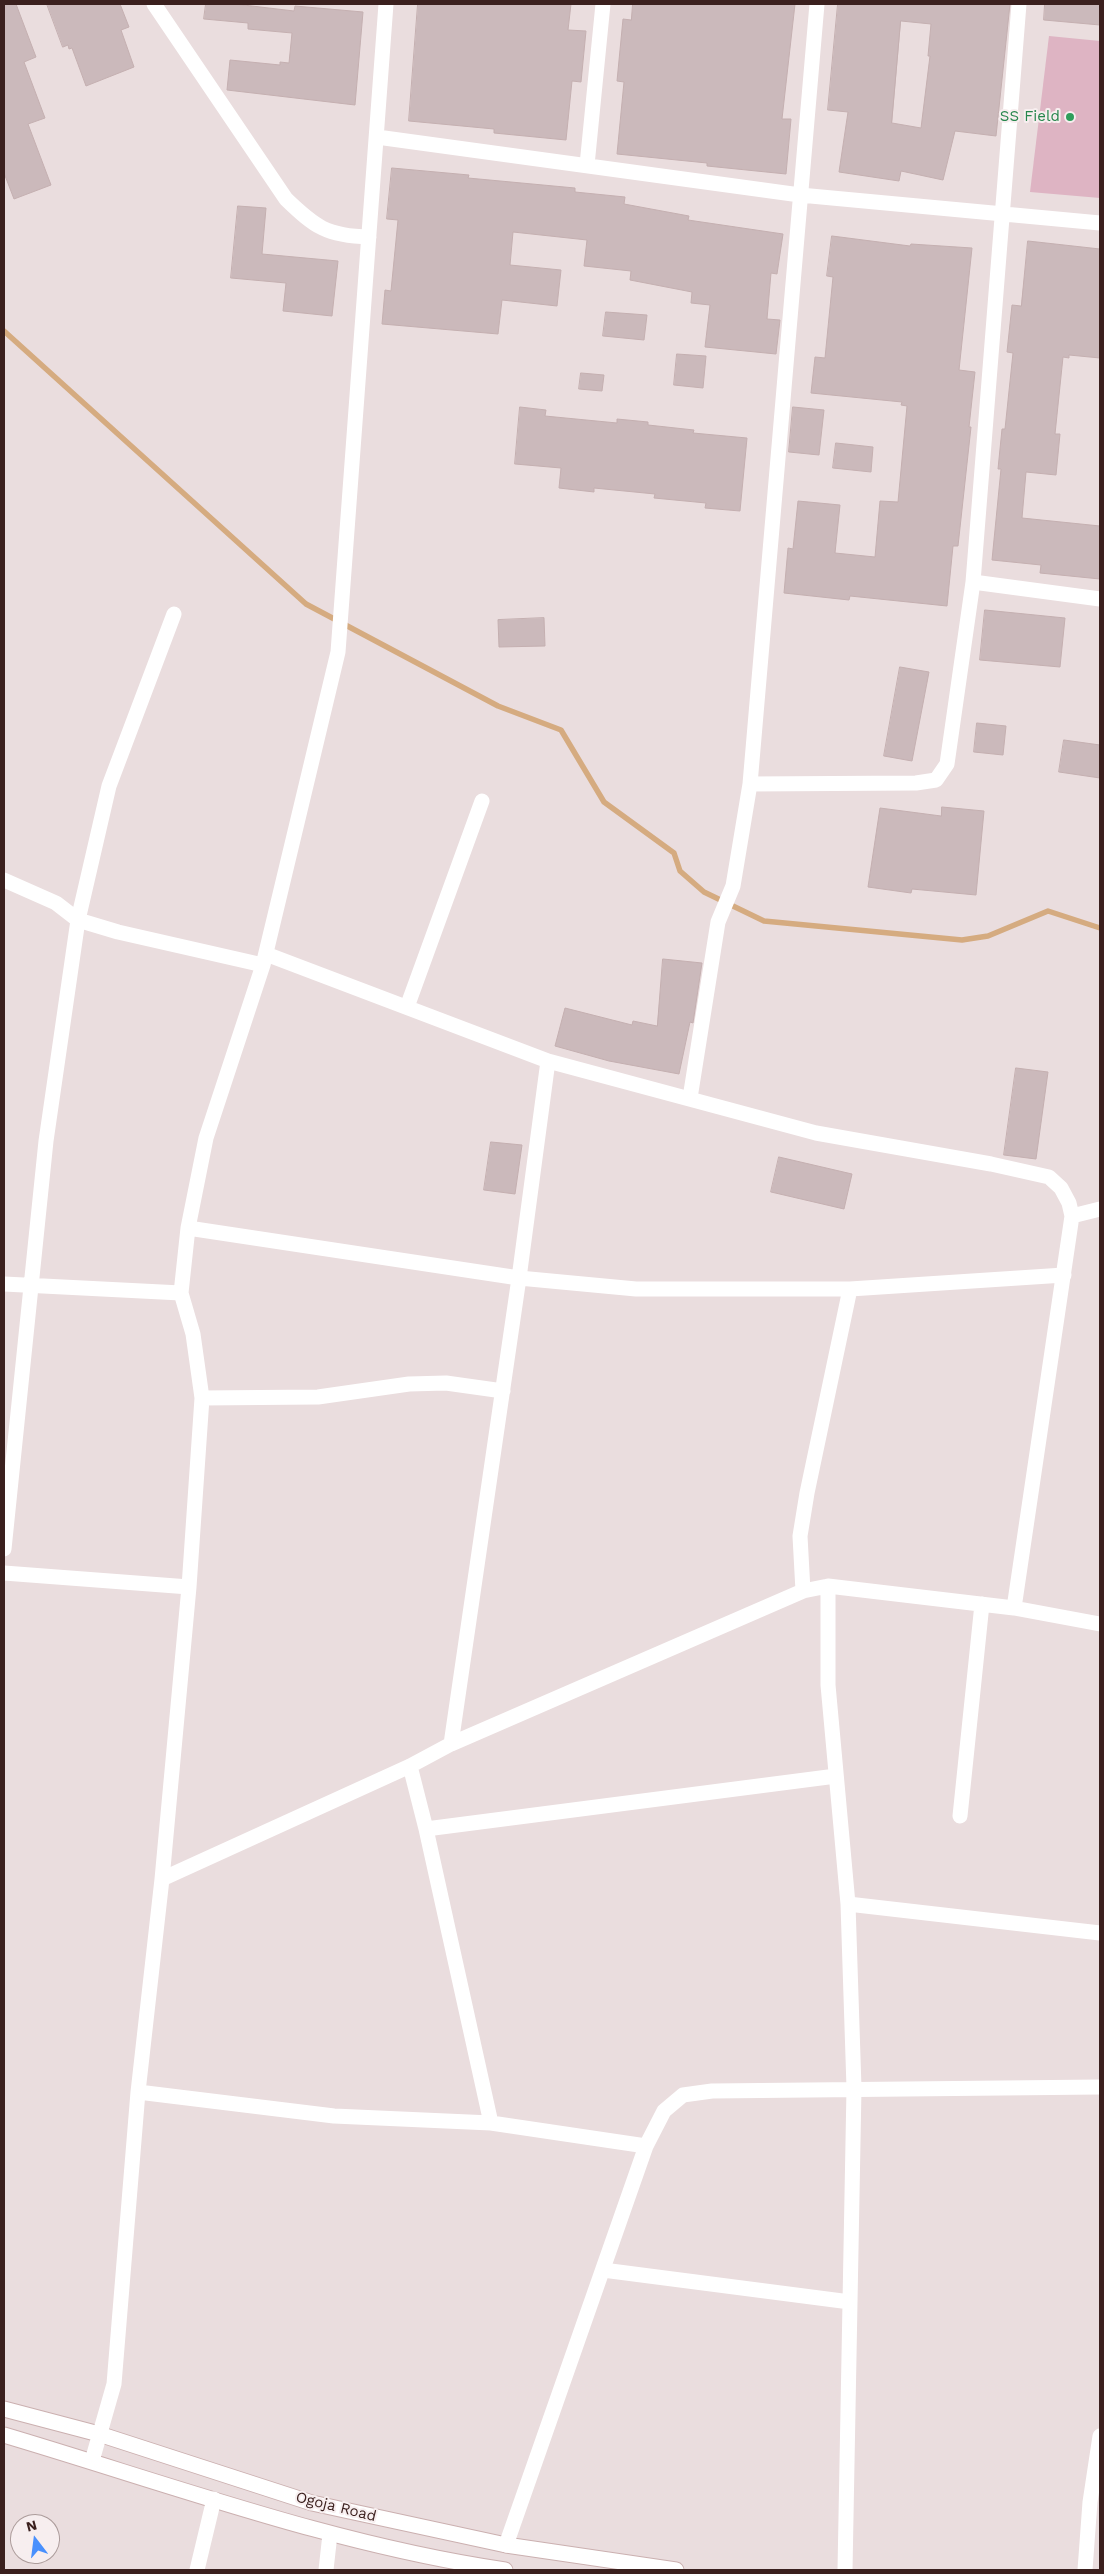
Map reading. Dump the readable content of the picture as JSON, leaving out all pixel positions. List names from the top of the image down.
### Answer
{
  "streets": {
    "street": ["Ogoja Road"]
  },
  "places": ["SS Field"],
  "north": "top"
}
